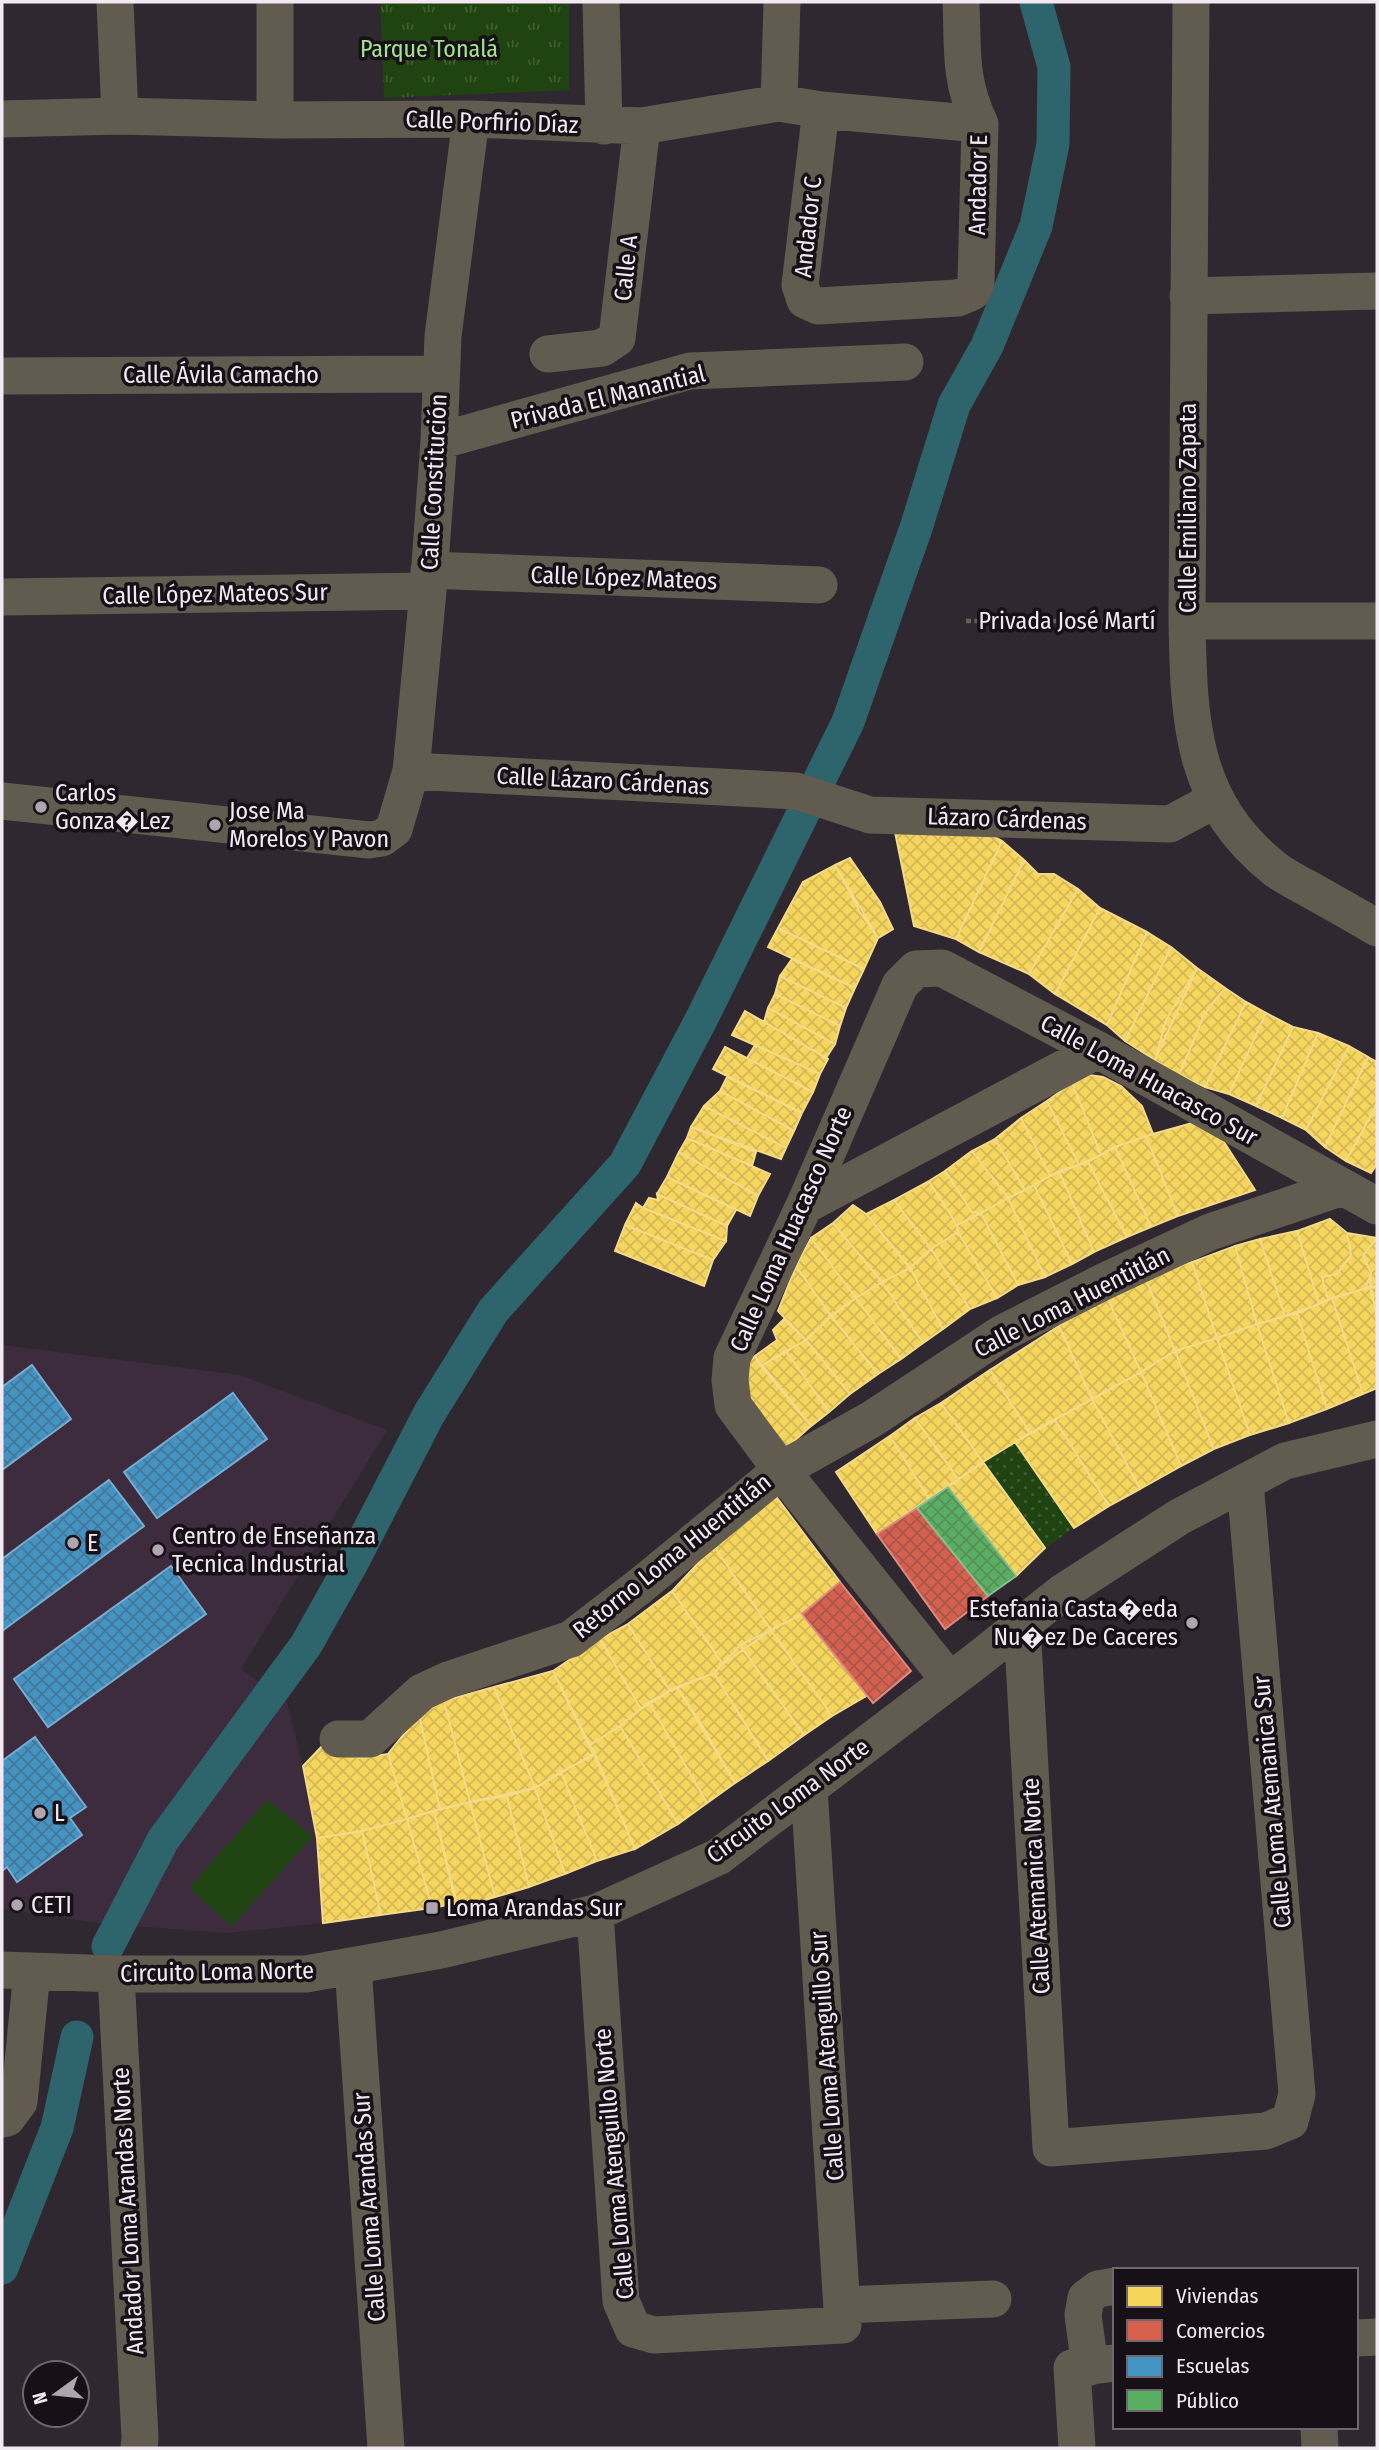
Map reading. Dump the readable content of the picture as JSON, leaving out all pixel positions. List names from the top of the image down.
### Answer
{
  "streets": {
    "street": [
      "Calle Porfirio Díaz",
      "Andador E",
      "Andador C",
      "Calle A",
      "Calle Ávila Camacho",
      "Privada El Manantial",
      "Calle Constitución",
      "Calle Emiliano Zapata",
      "Calle López Mateos",
      "Calle López Mateos Sur",
      "Privada José Martí",
      "Calle Lázaro Cárdenas",
      "Lázaro Cárdenas",
      "Calle Loma Huacasco Sur",
      "Calle Loma Huacasco Norte",
      "Calle Loma Huentitlán",
      "Retorno Loma Huentitlán",
      "Circuito Loma Norte",
      "Calle Loma Atemanica Sur",
      "Calle Atemanica Norte",
      "Calle Loma Atenguillo Sur",
      "Calle Loma Atenguillo Norte",
      "Calle Loma Arandas Sur",
      "Andador Loma Arandas Norte"
    ]
  },
  "crossings": [
    ["Calle Porfirio Díaz", "Andador E"],
    ["Calle Porfirio Díaz", "Andador C"],
    ["Calle Porfirio Díaz", "Calle A"],
    ["Calle Porfirio Díaz", "Calle Constitución"],
    ["Andador E", "Andador C"],
    ["Calle Ávila Camacho", "Calle Constitución"],
    ["Privada El Manantial", "Calle Constitución"],
    ["Calle Constitución", "Calle López Mateos"],
    ["Calle Constitución", "Calle López Mateos Sur"],
    ["Calle Constitución", "Calle Lázaro Cárdenas"],
    ["Calle Emiliano Zapata", "Privada José Martí"],
    ["Calle Emiliano Zapata", "Lázaro Cárdenas"],
    ["Calle López Mateos", "Calle López Mateos Sur"],
    ["Calle Lázaro Cárdenas", "Lázaro Cárdenas"],
    ["Calle Loma Huacasco Sur", "Calle Loma Huacasco Norte"],
    ["Calle Loma Huacasco Sur", "Calle Loma Huentitlán"],
    ["Calle Loma Huacasco Norte", "Calle Loma Huentitlán"],
    ["Calle Loma Huacasco Norte", "Retorno Loma Huentitlán"],
    ["Calle Loma Huacasco Norte", "Circuito Loma Norte"],
    ["Calle Loma Huentitlán", "Retorno Loma Huentitlán"],
    ["Circuito Loma Norte", "Calle Loma Atemanica Sur"],
    ["Circuito Loma Norte", "Calle Atemanica Norte"],
    ["Circuito Loma Norte", "Calle Loma Atenguillo Sur"],
    ["Circuito Loma Norte", "Calle Loma Atenguillo Norte"],
    ["Circuito Loma Norte", "Calle Loma Arandas Sur"],
    ["Circuito Loma Norte", "Andador Loma Arandas Norte"],
    ["Calle Loma Atemanica Sur", "Calle Atemanica Norte"],
    ["Calle Loma Atenguillo Sur", "Calle Loma Atenguillo Norte"]
  ],
  "parks": ["Parque Tonalá"],
  "places": {
    "other": [
      "Carlos Gonza�Lez",
      "Jose Ma Morelos Y Pavon",
      "E",
      "Centro de Enseñanza Tecnica Industrial",
      "Estefania Casta�eda Nu�ez De Caceres",
      "L",
      "CETI"
    ],
    "transit": ["Loma Arandas Sur"]
  },
  "legend": [
    "Viviendas",
    "Comercios",
    "Escuelas",
    "Público"
  ],
  "north": "left"
}
